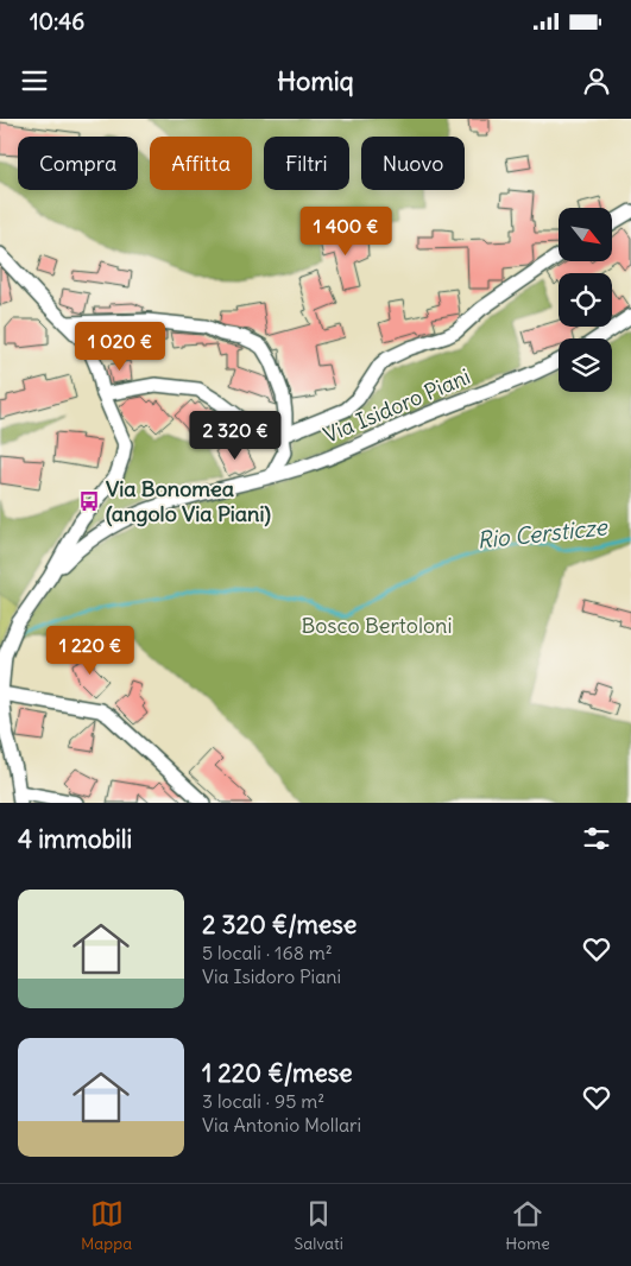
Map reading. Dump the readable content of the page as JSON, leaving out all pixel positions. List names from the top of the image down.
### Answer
{
  "streets": {
    "street": ["Via Isidoro Piani"]
  },
  "water": ["Rio Cersticze"],
  "parks": ["Bosco Bertoloni"],
  "places": {
    "bus stop": ["Via Bonomea (angolo Via Piani)"]
  },
  "north": "bottom right",
  "page": {
    "status": "10:46",
    "header": "Homiq",
    "chip": [
      "Compra",
      "Affitta",
      "Filtri",
      "Nuovo"
    ],
    "price": [
      "1 400 €",
      "1 020 €",
      "2 320 €",
      "1 220 €"
    ],
    "heading": "4 immobili",
    "list": [
      {
        "name": "2 320 €/mese",
        "note": "5 locali · 168 m² · Via Isidoro Piani"
      },
      {
        "name": "1 220 €/mese",
        "note": "3 locali · 95 m² · Via Antonio Mollari"
      }
    ],
    "tabs": ["Mappa", "Salvati", "Home"]
  }
}
